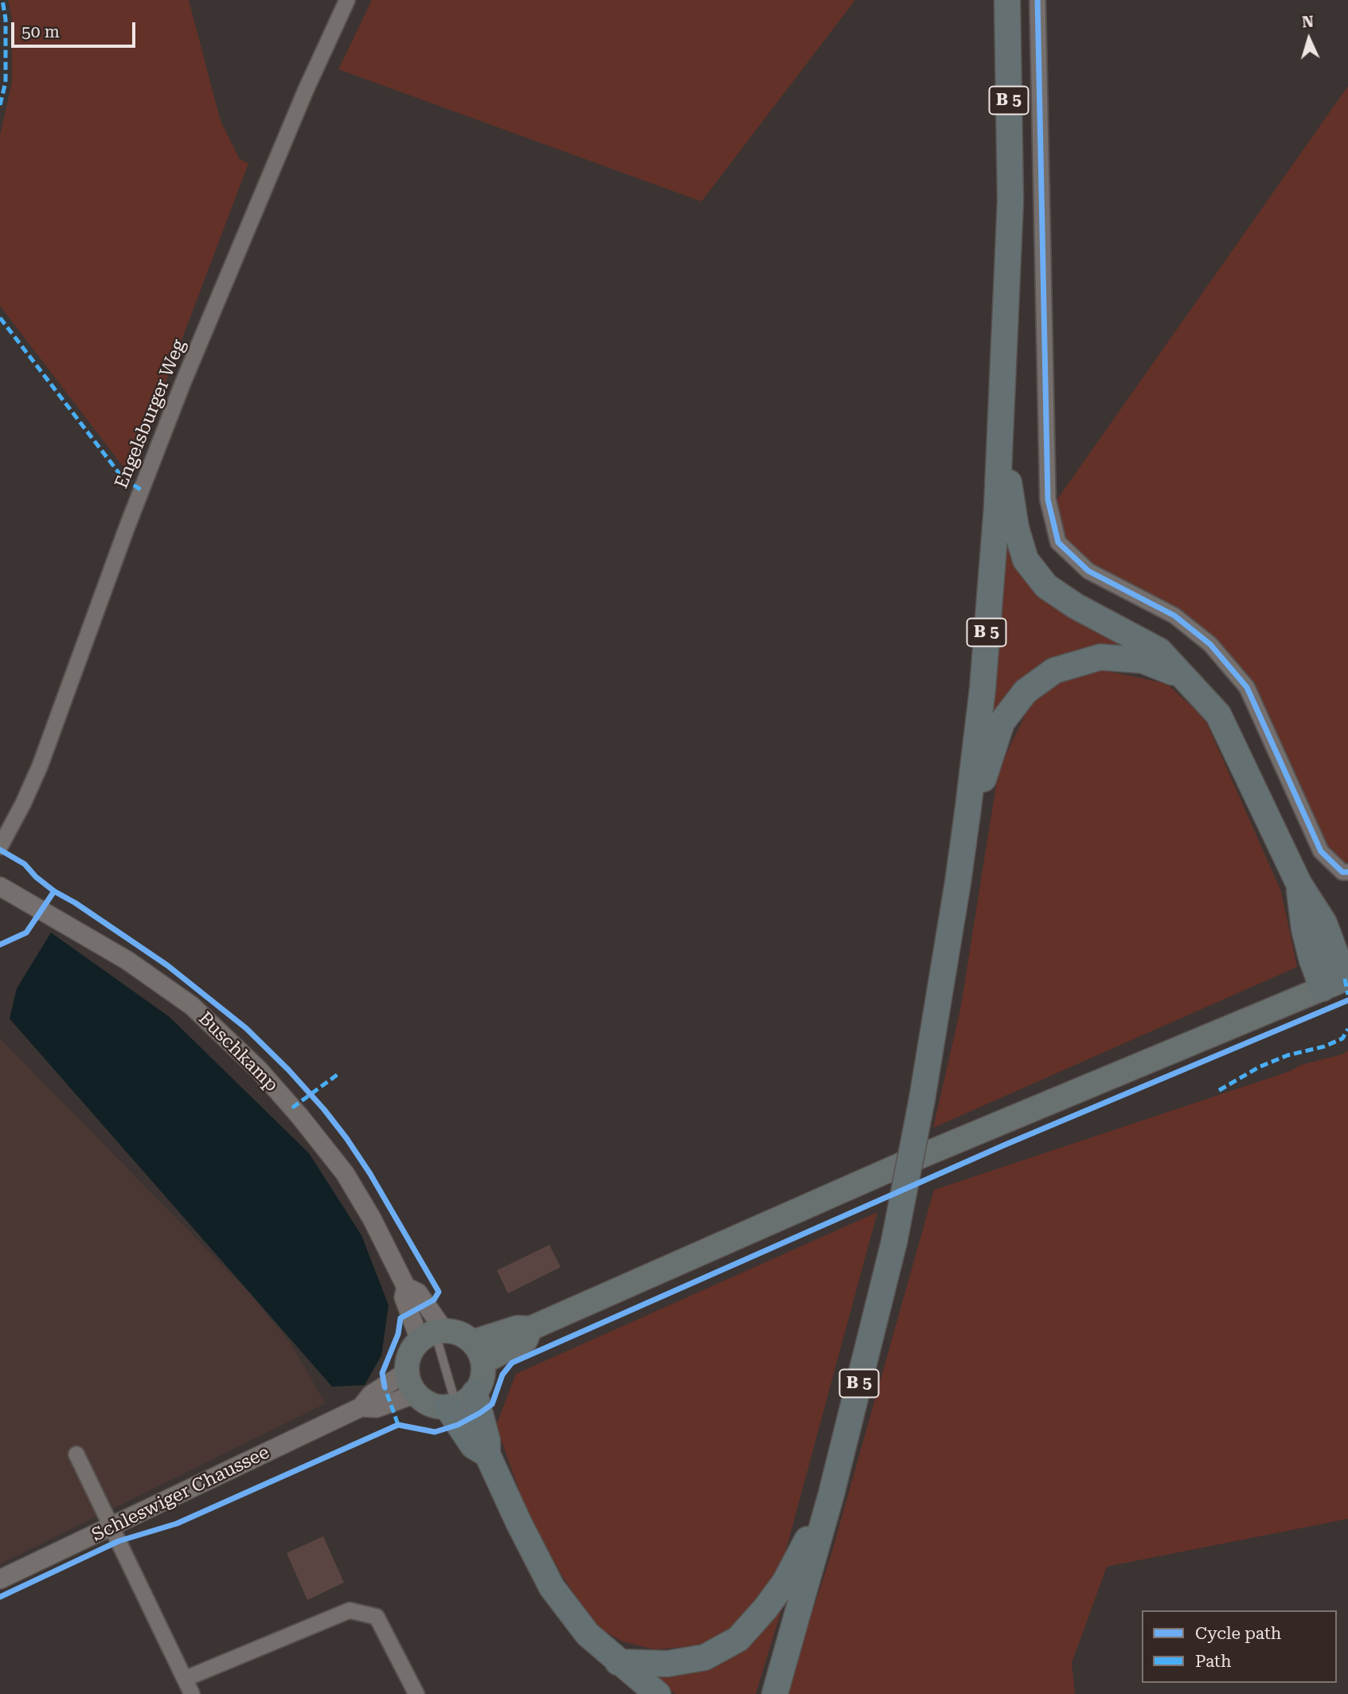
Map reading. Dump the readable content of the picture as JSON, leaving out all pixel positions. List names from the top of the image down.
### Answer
{
  "streets": {
    "highway": ["B 5"],
    "street": ["Engelsburger Weg", "Buschkamp", "Schleswiger Chaussee"]
  },
  "legend": ["Cycle path", "Path"],
  "scale_bar": "50 m",
  "north": "top"
}
